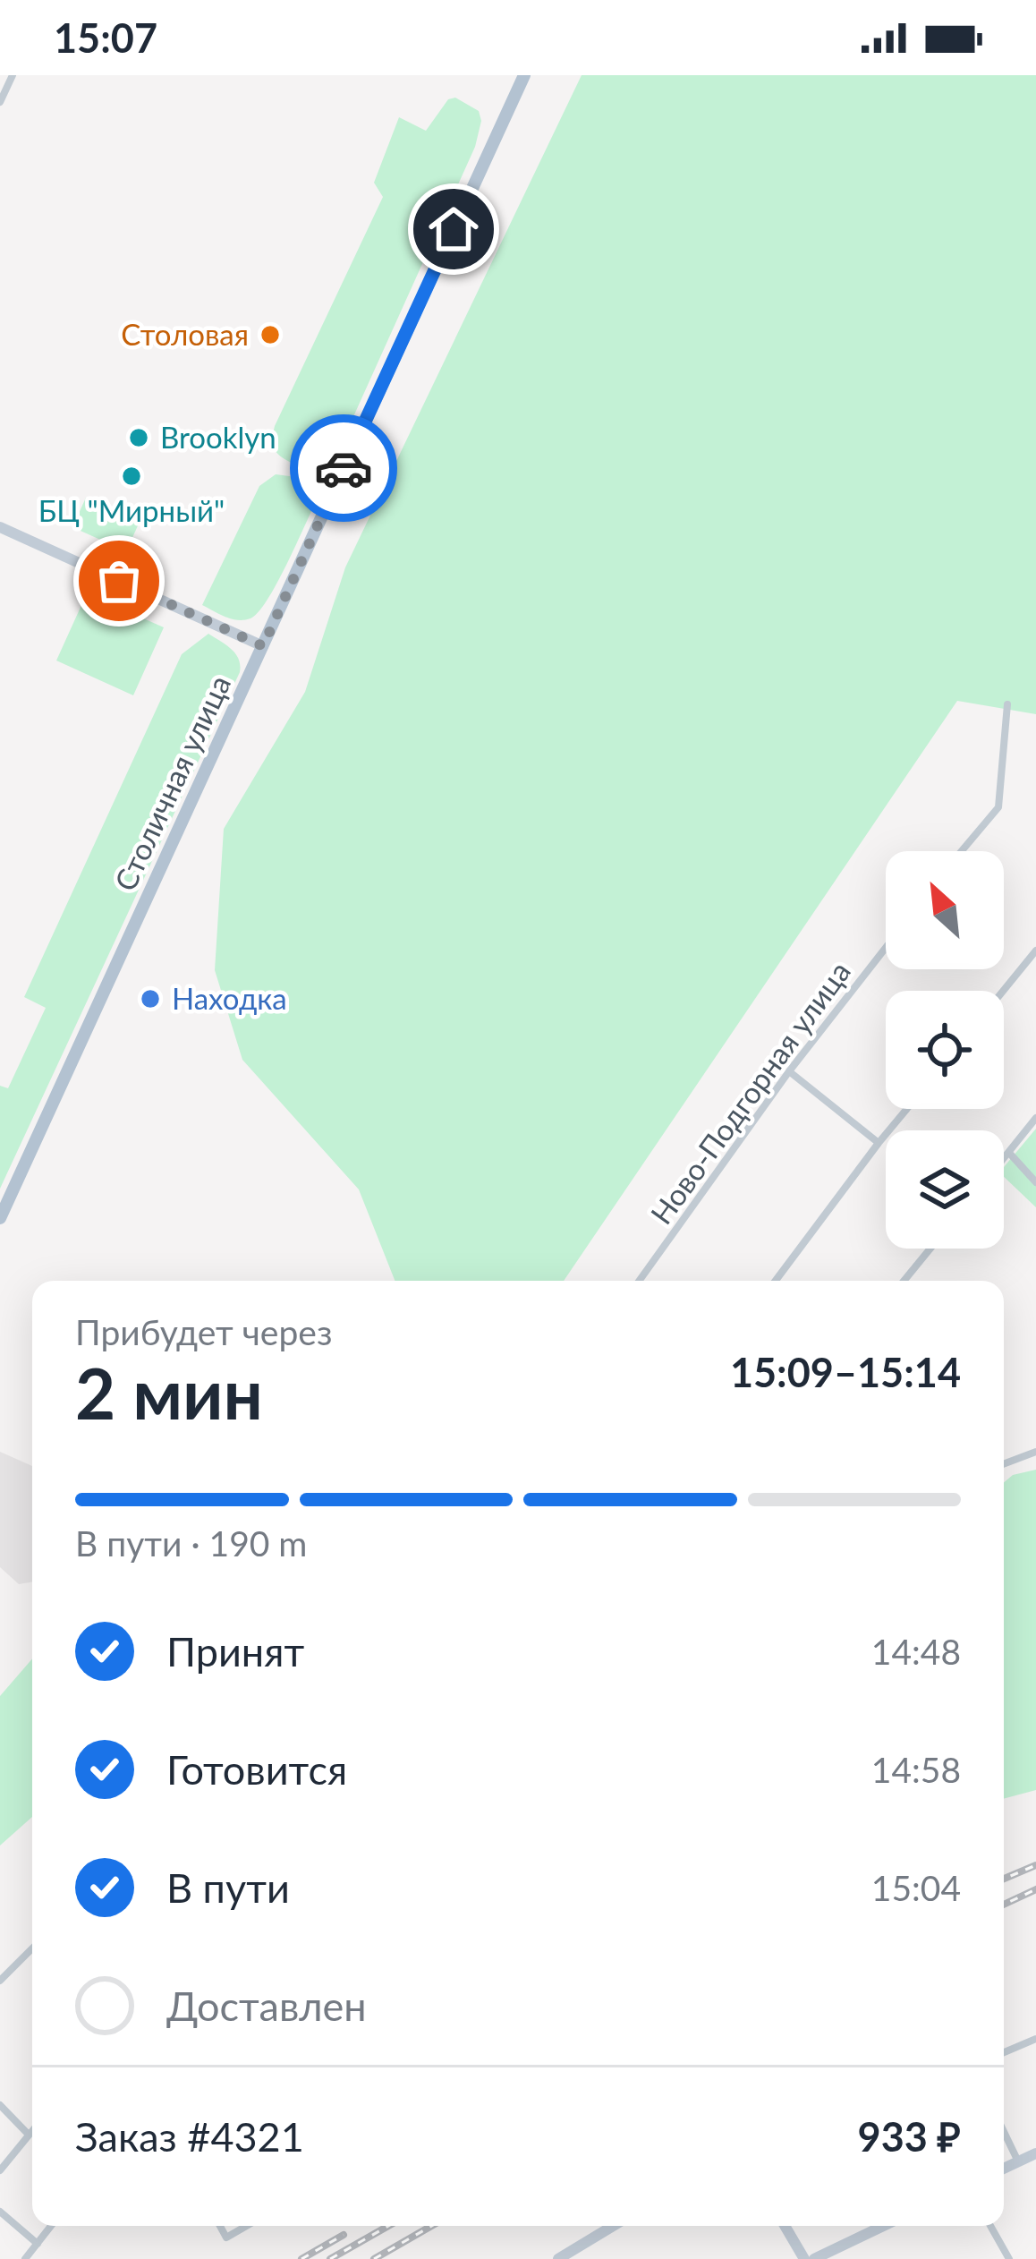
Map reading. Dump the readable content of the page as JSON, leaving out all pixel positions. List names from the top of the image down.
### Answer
{
  "streets": {
    "main road": ["Столичная улица"],
    "street": ["Ново-Подгорная улица"]
  },
  "places": [
    "Столовая",
    "Brooklyn",
    "БЦ \"Мирный\"",
    "Находка"
  ],
  "north": "top left",
  "page": {
    "status": "15:07",
    "heading": ["2 мин", "Прибудет через", "15:09–15:14"],
    "panel": ["Заказ #4321", "933 ₽"],
    "bar": "В пути · 190 m",
    "list": [
      ["Принят", "14:48"],
      ["Готовится", "14:58"],
      ["В пути", "15:04"],
      "Доставлен"
    ]
  }
}
